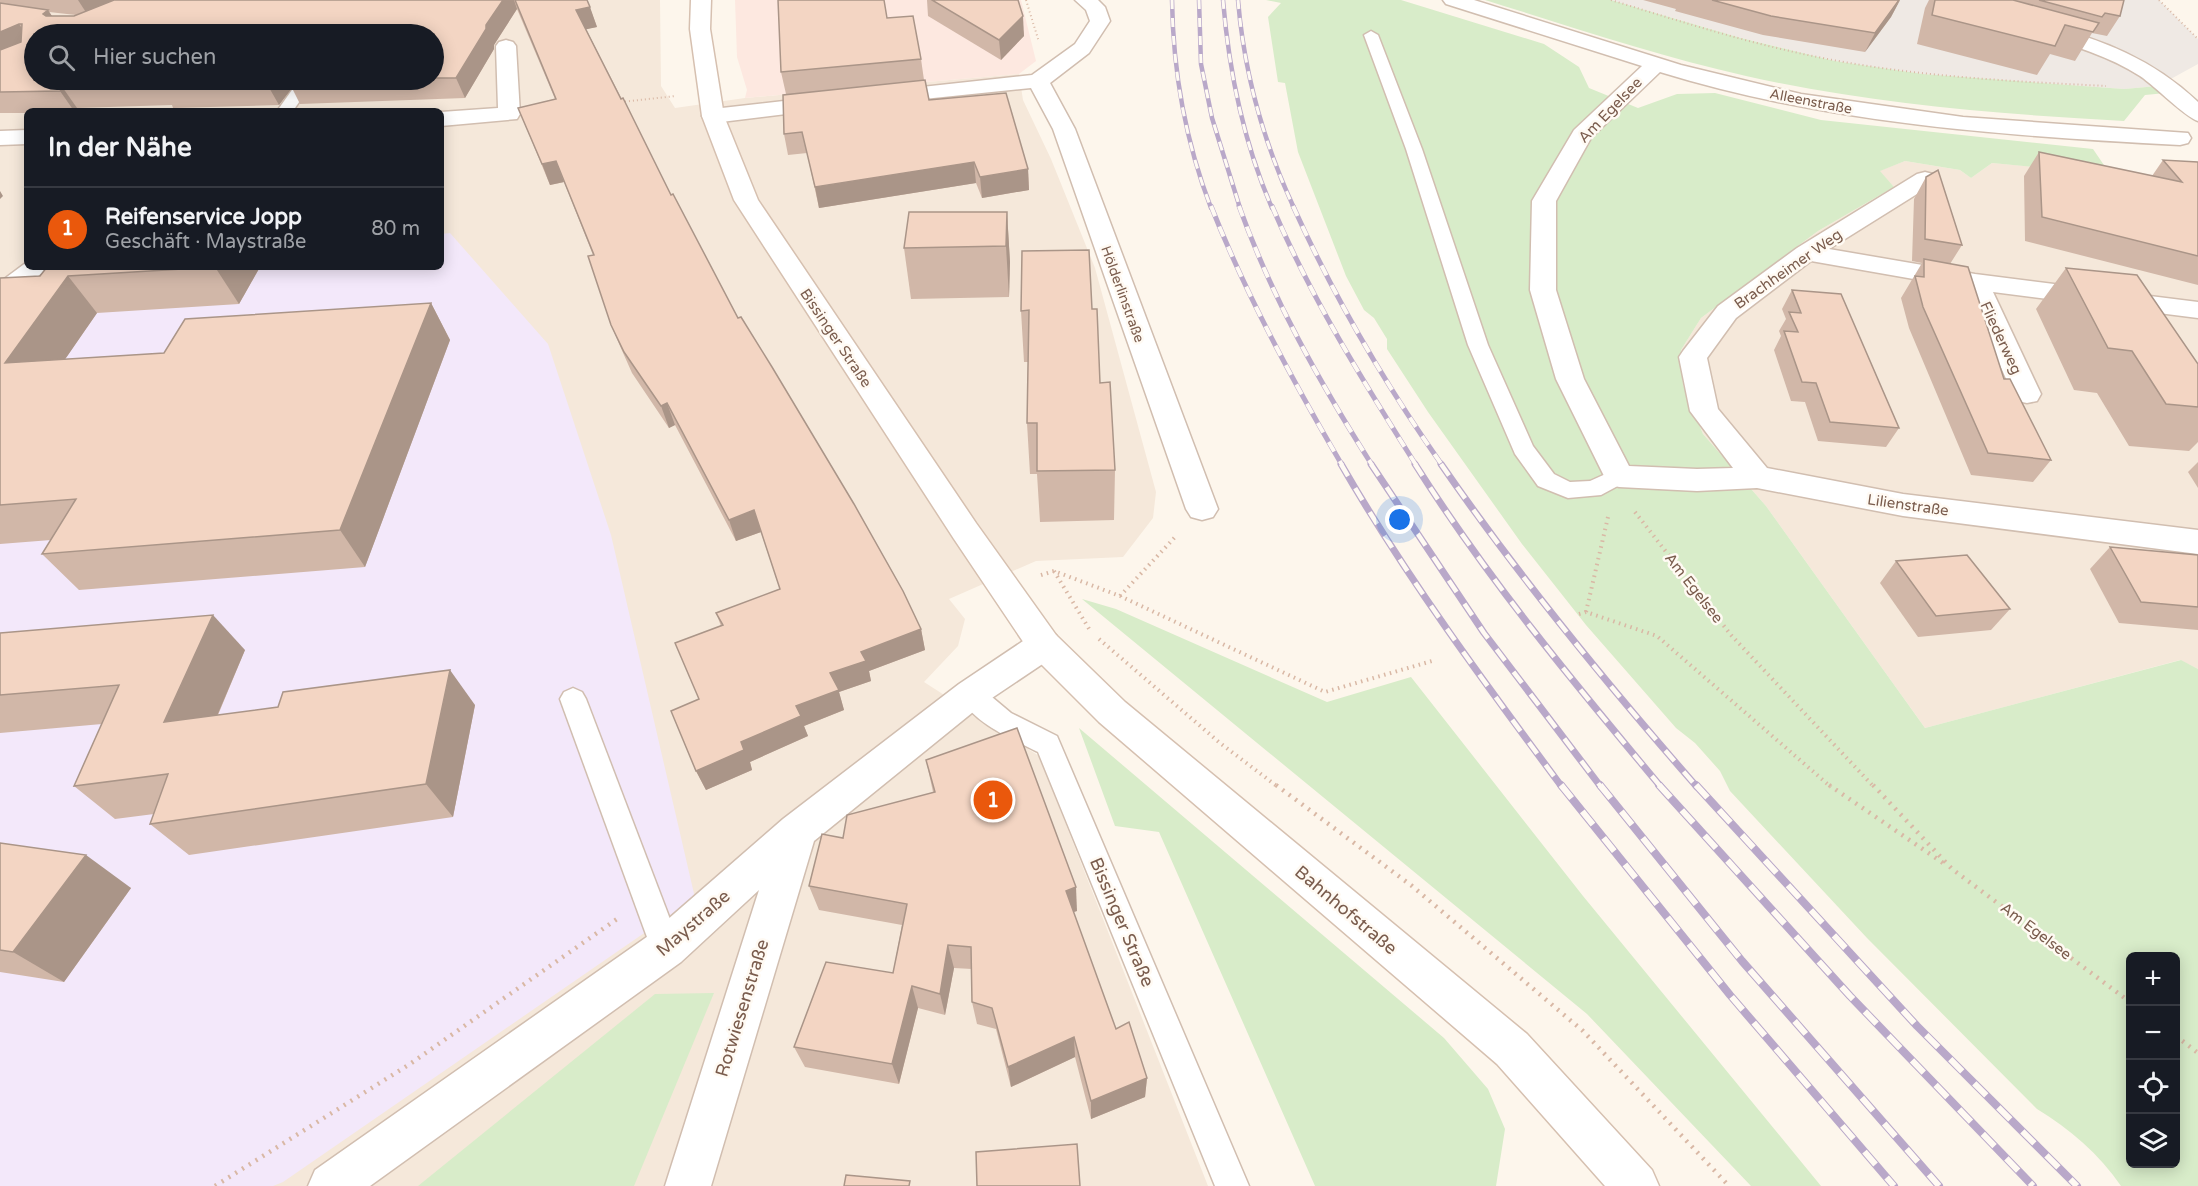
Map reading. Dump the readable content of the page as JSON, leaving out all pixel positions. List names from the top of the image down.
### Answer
{
  "streets": {
    "street": [
      "Alleenstraße",
      "Am Egelsee",
      "Brachheimer Weg",
      "Hölderlinstraße",
      "Bissinger Straße",
      "Fliederweg",
      "Lilienstraße",
      "Bahnhofstraße",
      "Maystraße",
      "Rotwiesenstraße"
    ]
  },
  "crossings": [
    ["Alleenstraße", "Am Egelsee"],
    ["Am Egelsee", "Lilienstraße"],
    ["Brachheimer Weg", "Lilienstraße"],
    ["Bissinger Straße", "Bahnhofstraße"],
    ["Bissinger Straße", "Maystraße"],
    ["Bahnhofstraße", "Maystraße"],
    ["Maystraße", "Rotwiesenstraße"]
  ],
  "page": {
    "search": "Hier suchen",
    "heading": "In der Nähe",
    "list": [
      {
        "mark": "1",
        "name": "Reifenservice Jopp",
        "note": "Geschäft · Maystraße",
        "value": "80 m"
      }
    ],
    "pins": "1",
    "map_buttons": ["+", "−"]
  }
}
